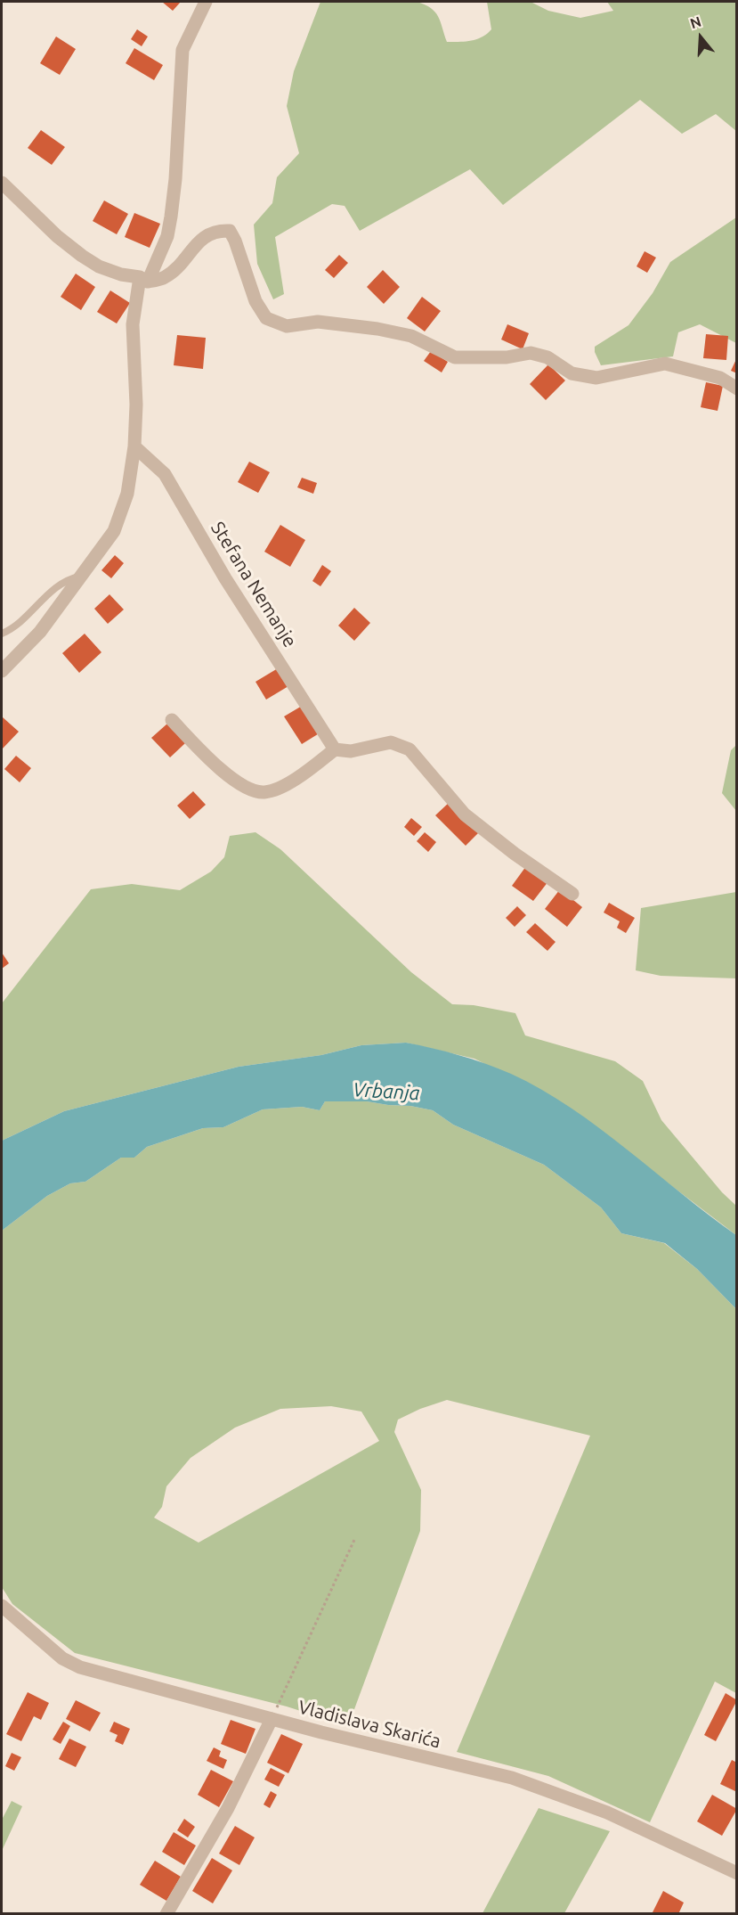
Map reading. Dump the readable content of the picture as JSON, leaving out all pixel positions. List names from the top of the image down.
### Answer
{
  "streets": {
    "street": ["Stefana Nemanje", "Vladislava Skarića"]
  },
  "water": ["Vrbanja"],
  "north": "top"
}
